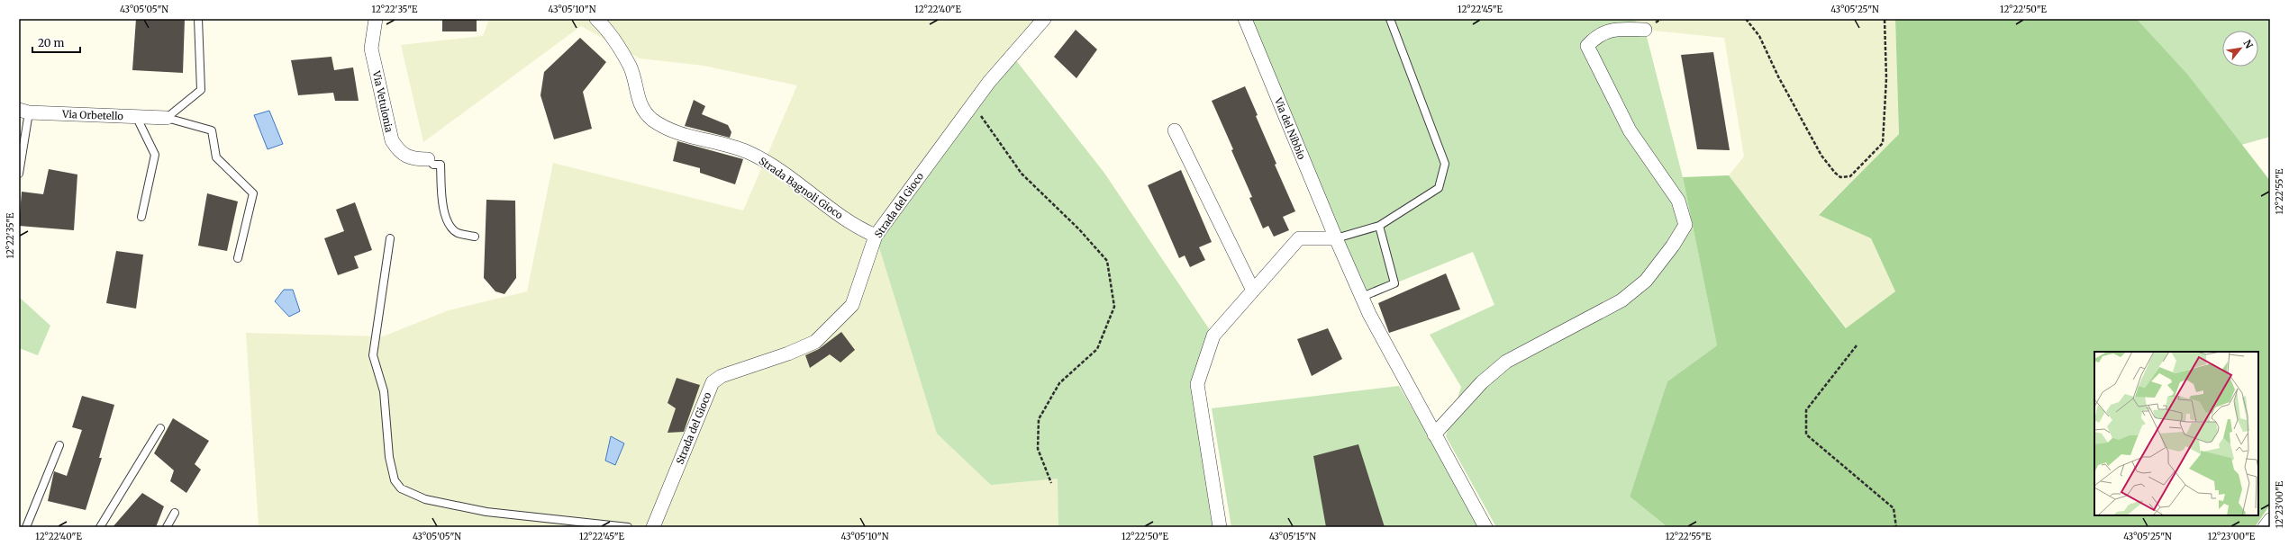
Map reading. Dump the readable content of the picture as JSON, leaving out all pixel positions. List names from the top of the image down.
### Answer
{
  "streets": {
    "street": [
      "Via Vetulonia",
      "Via Orbetello",
      "Via del Nibbio",
      "Strada Bagnoli Gioco",
      "Strada del Gioco"
    ]
  },
  "crossings": [
    ["Strada Bagnoli Gioco", "Strada del Gioco"]
  ],
  "scale_bar": "20 m",
  "north": "top right",
  "coordinates": [
    "43°05'05\"N",
    "12°22'35\"E",
    "43°05'10\"N",
    "12°22'40\"E",
    "12°22'45\"E",
    "43°05'25\"N",
    "12°22'50\"E",
    "12°22'55\"E",
    "12°23'00\"E",
    "43°05'15\"N"
  ]
}
